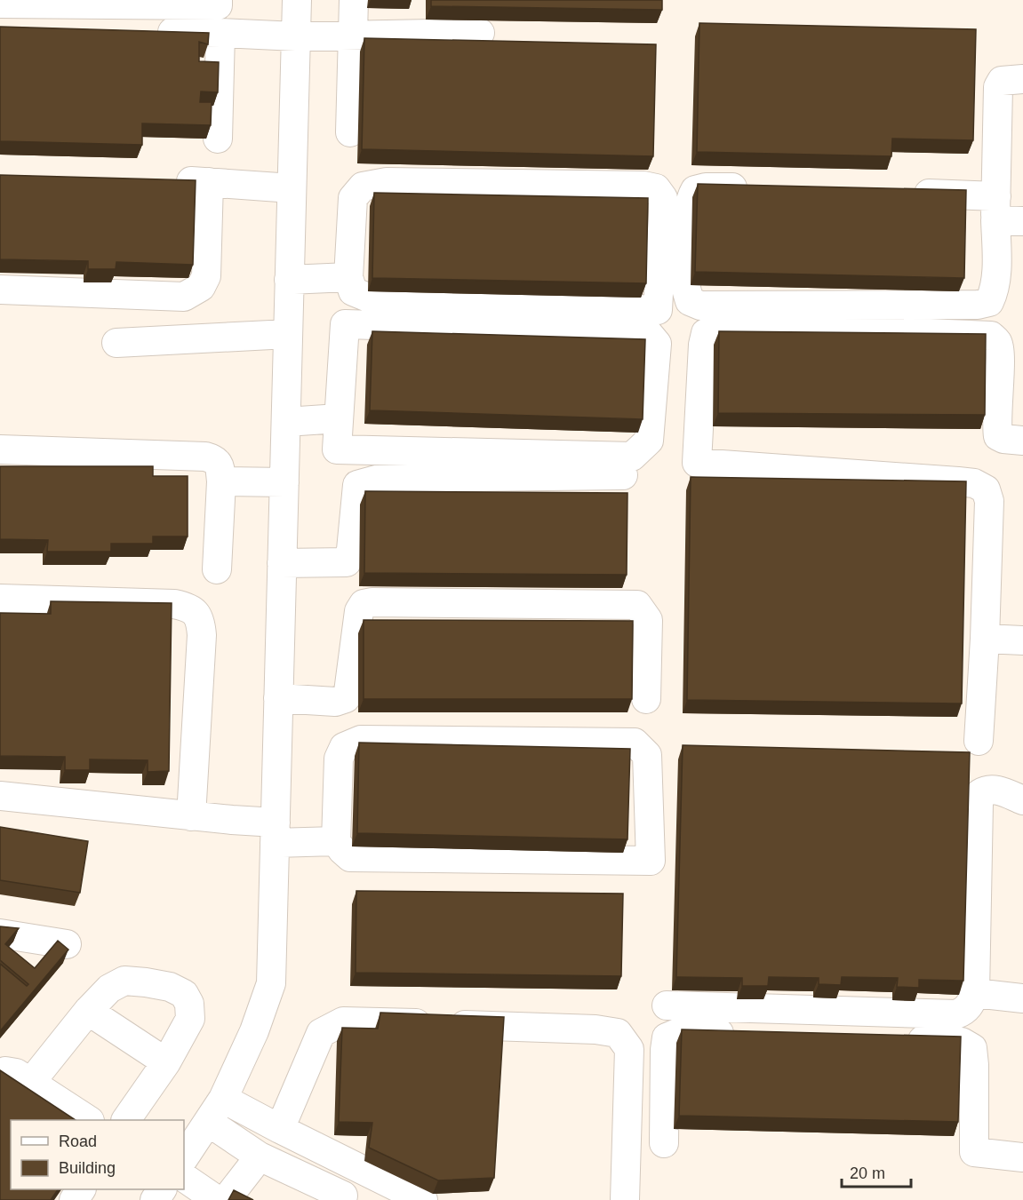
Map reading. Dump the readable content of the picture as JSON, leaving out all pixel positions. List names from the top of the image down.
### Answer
{
  "legend": ["Road", "Building"],
  "scale_bar": "20 m"
}
